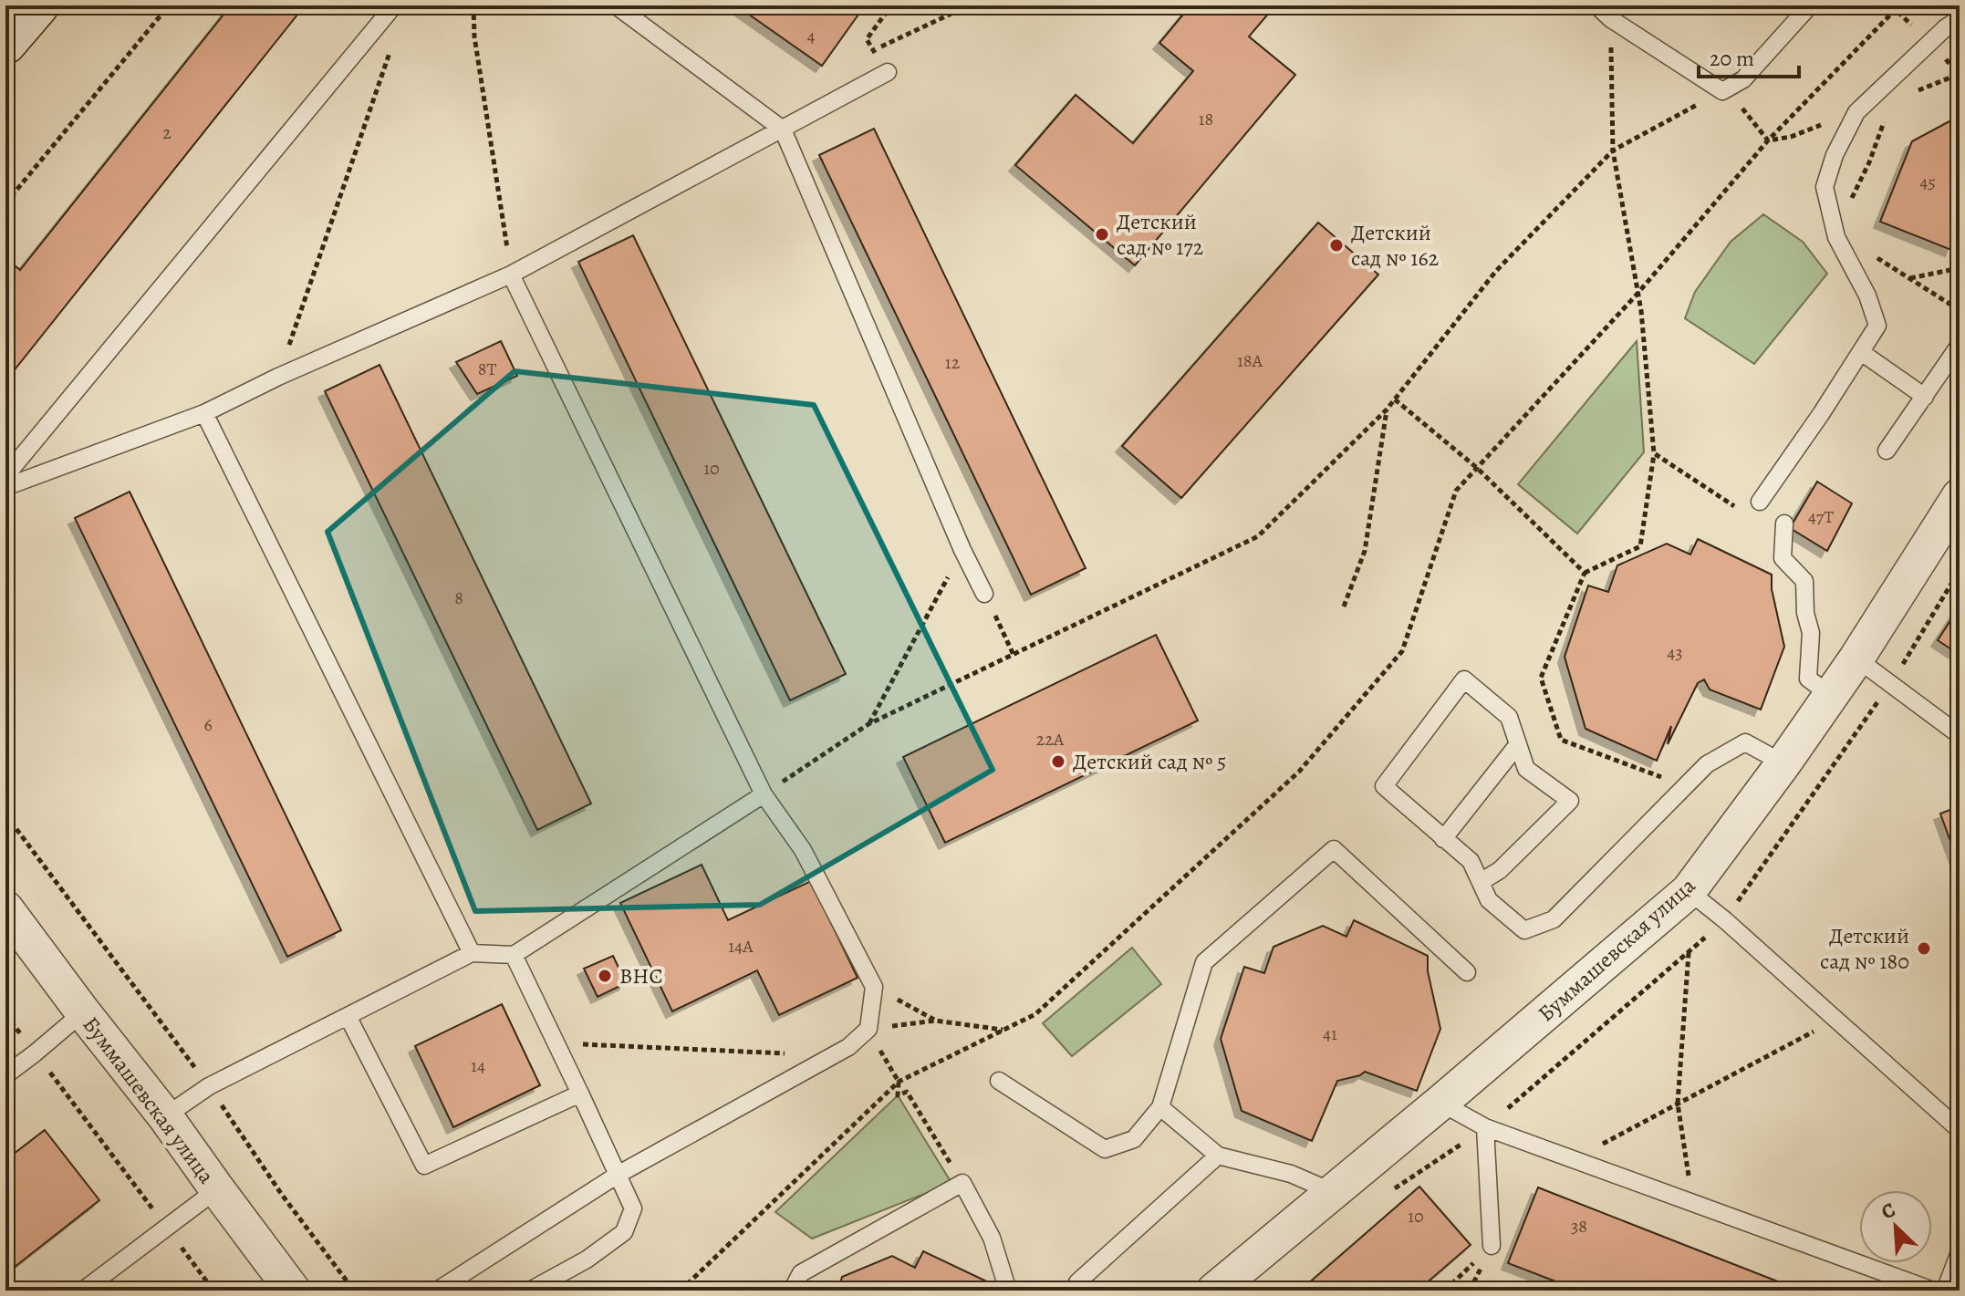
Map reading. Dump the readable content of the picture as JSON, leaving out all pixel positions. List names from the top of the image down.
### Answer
{
  "streets": {
    "street": ["Буммашевская улица"]
  },
  "places": [
    "Детский сад № 172",
    "Детский сад № 162",
    "Детский сад № 5",
    "Детский сад № 180",
    "ВНС"
  ],
  "house_numbers": [
    "4",
    "18",
    "2",
    "45",
    "18А",
    "12",
    "8Т",
    "10",
    "47Т",
    "8",
    "43",
    "6",
    "22А",
    "14А",
    "41",
    "14",
    "10",
    "38"
  ],
  "scale_bar": "20 m",
  "north": "top left"
}
